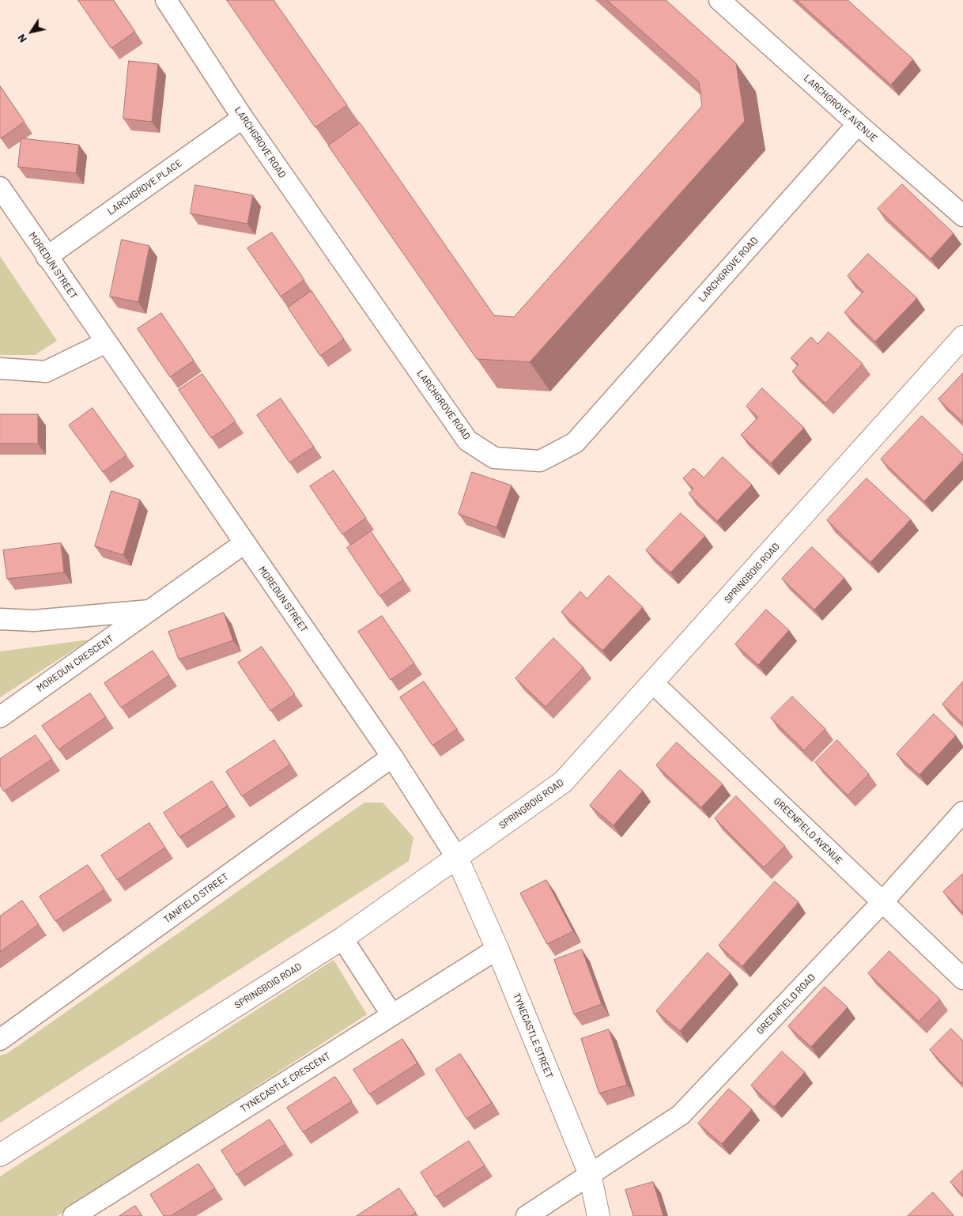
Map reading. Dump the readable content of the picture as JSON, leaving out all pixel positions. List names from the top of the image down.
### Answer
{
  "streets": {
    "main road": ["SPRINGBOIG ROAD", "TYNECASTLE STREET"],
    "street": [
      "LARCHGROVE AVENUE",
      "LARCHGROVE ROAD",
      "LARCHGROVE PLACE",
      "MOREDUN STREET",
      "MOREDUN CRESCENT",
      "GREENFIELD AVENUE",
      "TANFIELD STREET",
      "GREENFIELD ROAD",
      "TYNECASTLE CRESCENT"
    ]
  },
  "crossings": [
    ["LARCHGROVE AVENUE", "LARCHGROVE ROAD"],
    ["LARCHGROVE ROAD", "LARCHGROVE PLACE"],
    ["LARCHGROVE PLACE", "MOREDUN STREET"],
    ["MOREDUN STREET", "SPRINGBOIG ROAD"],
    ["MOREDUN STREET", "MOREDUN CRESCENT"],
    ["MOREDUN STREET", "TANFIELD STREET"],
    ["MOREDUN STREET", "TYNECASTLE STREET"],
    ["SPRINGBOIG ROAD", "GREENFIELD AVENUE"],
    ["SPRINGBOIG ROAD", "TYNECASTLE STREET"],
    ["GREENFIELD AVENUE", "GREENFIELD ROAD"],
    ["GREENFIELD ROAD", "TYNECASTLE STREET"],
    ["TYNECASTLE STREET", "TYNECASTLE CRESCENT"]
  ],
  "north": "bottom left"
}
